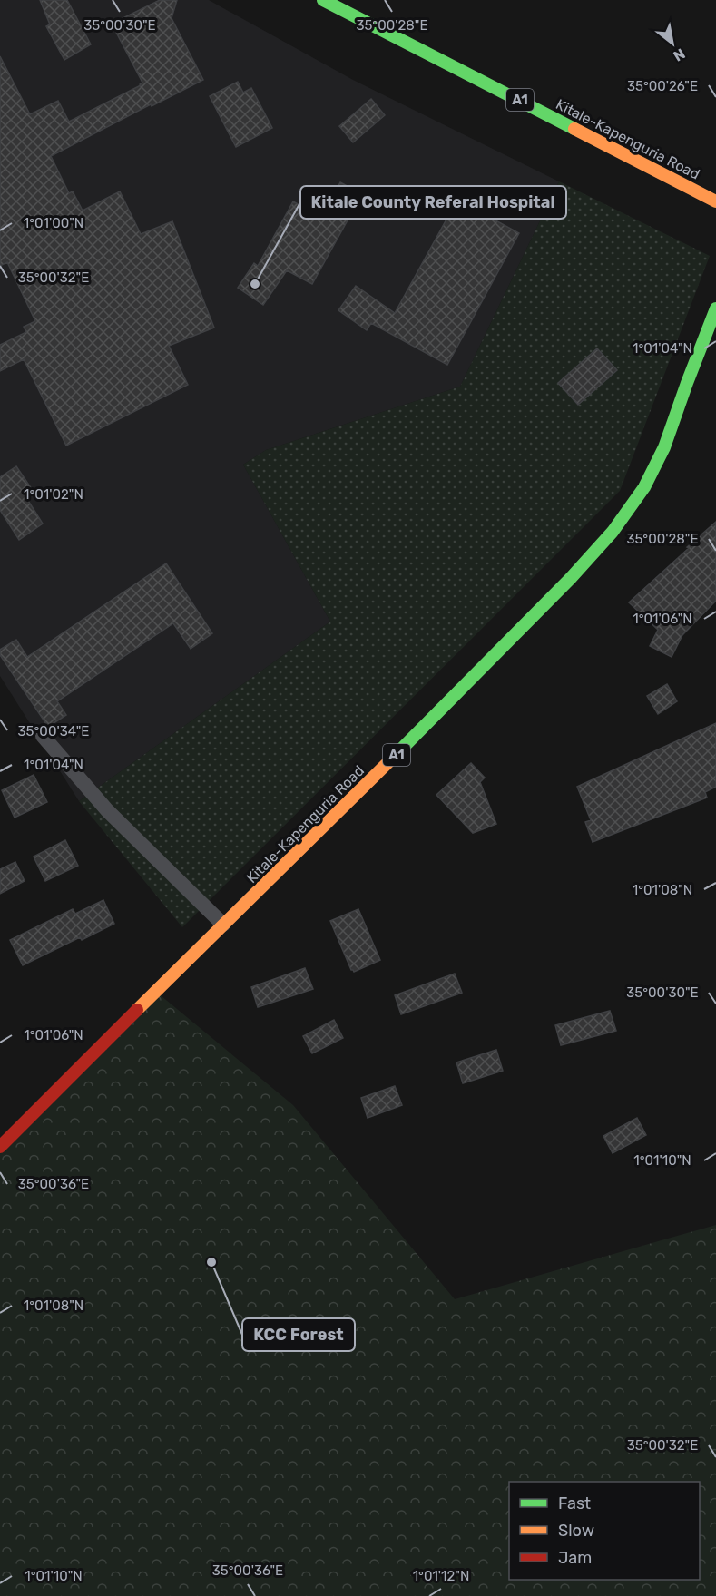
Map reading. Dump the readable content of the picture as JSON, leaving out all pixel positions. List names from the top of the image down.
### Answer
{
  "streets": {
    "highway": ["A1", "Kitale-Kapenguria Road"]
  },
  "places": ["Kitale County Referal Hospital", "KCC Forest"],
  "legend": ["Fast", "Slow", "Jam"],
  "north": "bottom right",
  "coordinates": [
    "35°00'30\"E",
    "35°00'28\"E",
    "35°00'26\"E",
    "1°01'00\"N",
    "35°00'32\"E",
    "1°01'04\"N",
    "1°01'02\"N",
    "1°01'06\"N",
    "35°00'34\"E",
    "1°01'08\"N",
    "1°01'10\"N",
    "35°00'36\"E",
    "1°01'12\"N"
  ]
}
